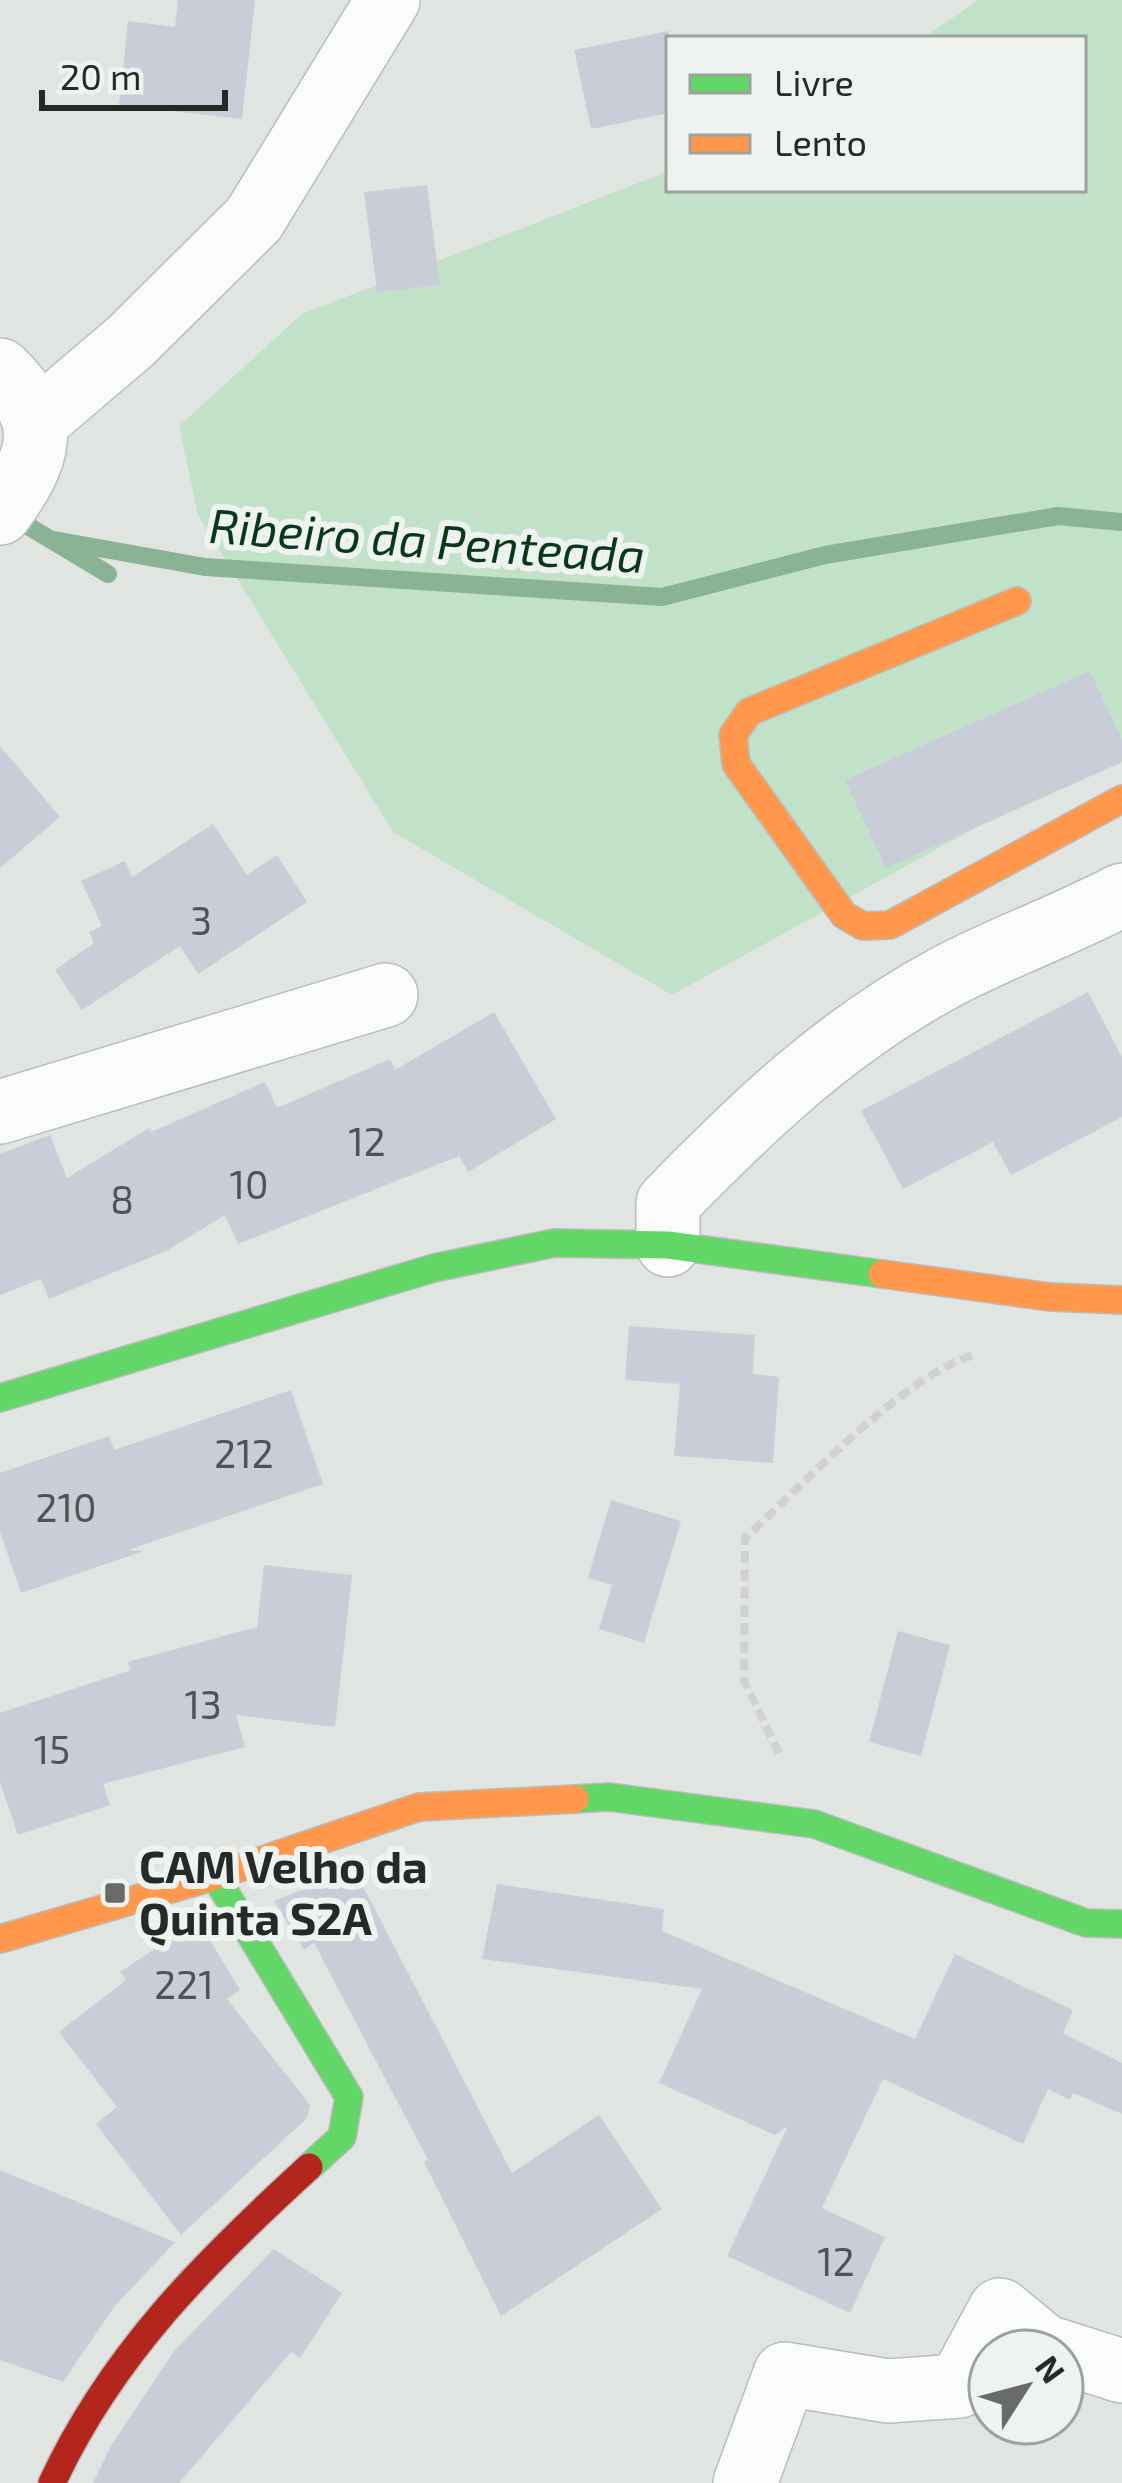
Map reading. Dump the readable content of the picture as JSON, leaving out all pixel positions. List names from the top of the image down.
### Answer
{
  "water": ["Ribeiro da Penteada"],
  "places": {
    "transit": ["CAM Velho da Quinta S2A"]
  },
  "house_numbers": [
    "3",
    "12",
    "10",
    "8",
    "212",
    "210",
    "13",
    "15",
    "221",
    "12"
  ],
  "legend": ["Livre", "Lento"],
  "scale_bar": "20 m",
  "north": "top right"
}
